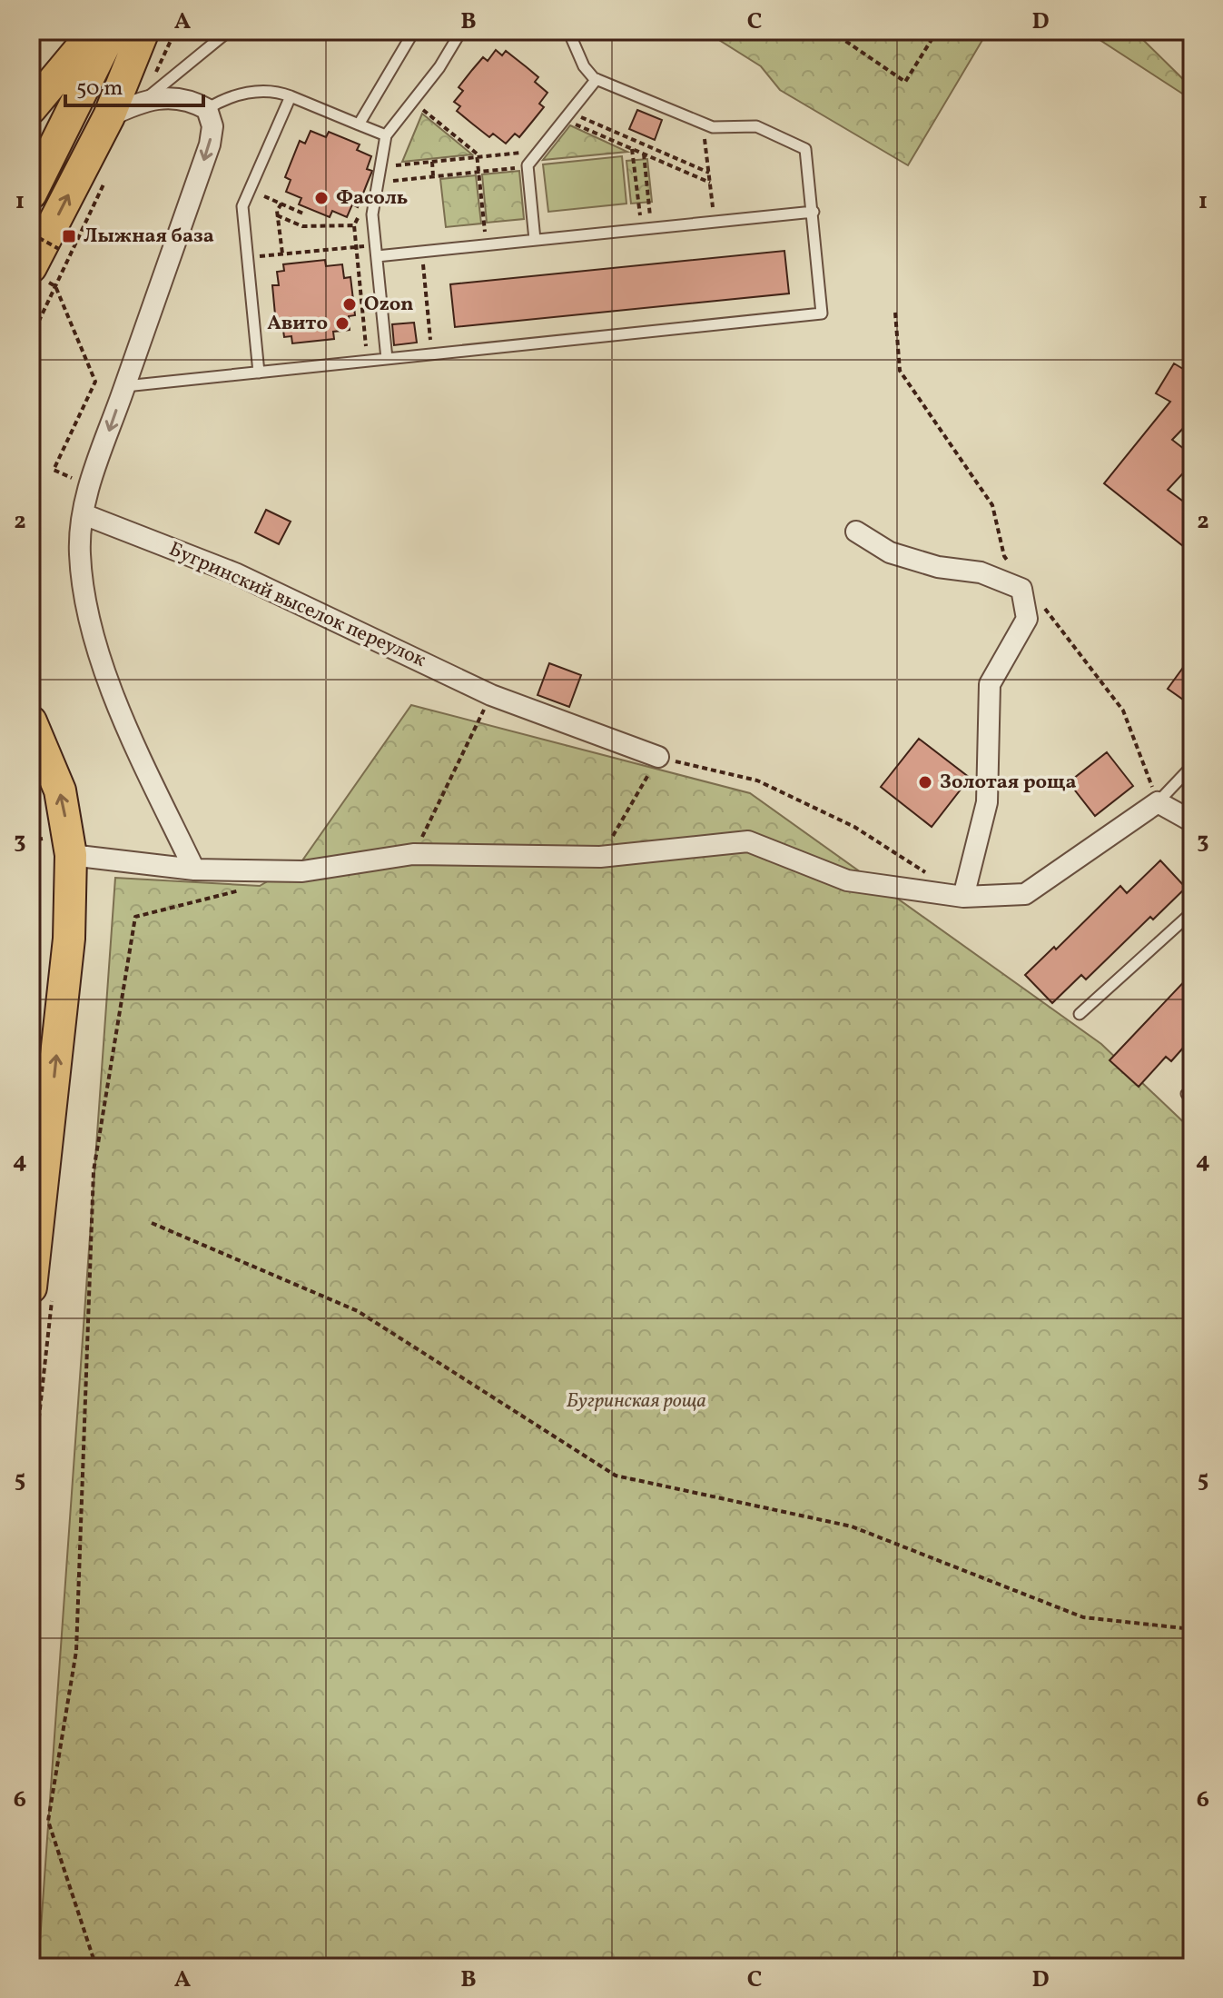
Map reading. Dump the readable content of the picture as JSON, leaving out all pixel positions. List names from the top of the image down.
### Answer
{
  "streets": {
    "street": ["Бугринский выселок переулок"]
  },
  "parks": ["Бугринская роща"],
  "places": {
    "other": [
      "Фасоль",
      "Ozon",
      "Авито",
      "Золотая роща"
    ],
    "transit": ["Лыжная база"]
  },
  "scale_bar": "50 m",
  "grid": {
    "columns": [
      "A",
      "B",
      "C",
      "D"
    ],
    "rows": [
      "1",
      "2",
      "3",
      "4",
      "5",
      "6"
    ]
  }
}
